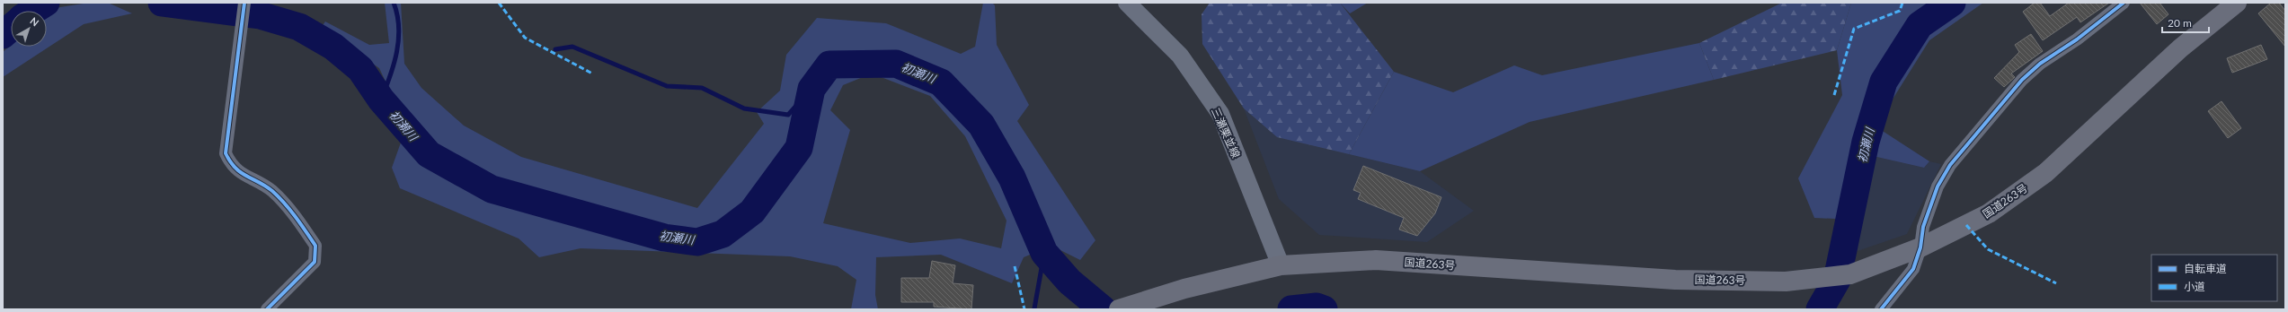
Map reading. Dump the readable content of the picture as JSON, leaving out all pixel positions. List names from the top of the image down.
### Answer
{
  "streets": {
    "highway": ["国道263号"],
    "main road": ["三瀬栗並線"]
  },
  "crossings": [
    ["三瀬栗並線", "国道263号"]
  ],
  "water": ["初瀬川"],
  "legend": ["自転車道", "小道"],
  "scale_bar": "20 m",
  "north": "top right"
}
